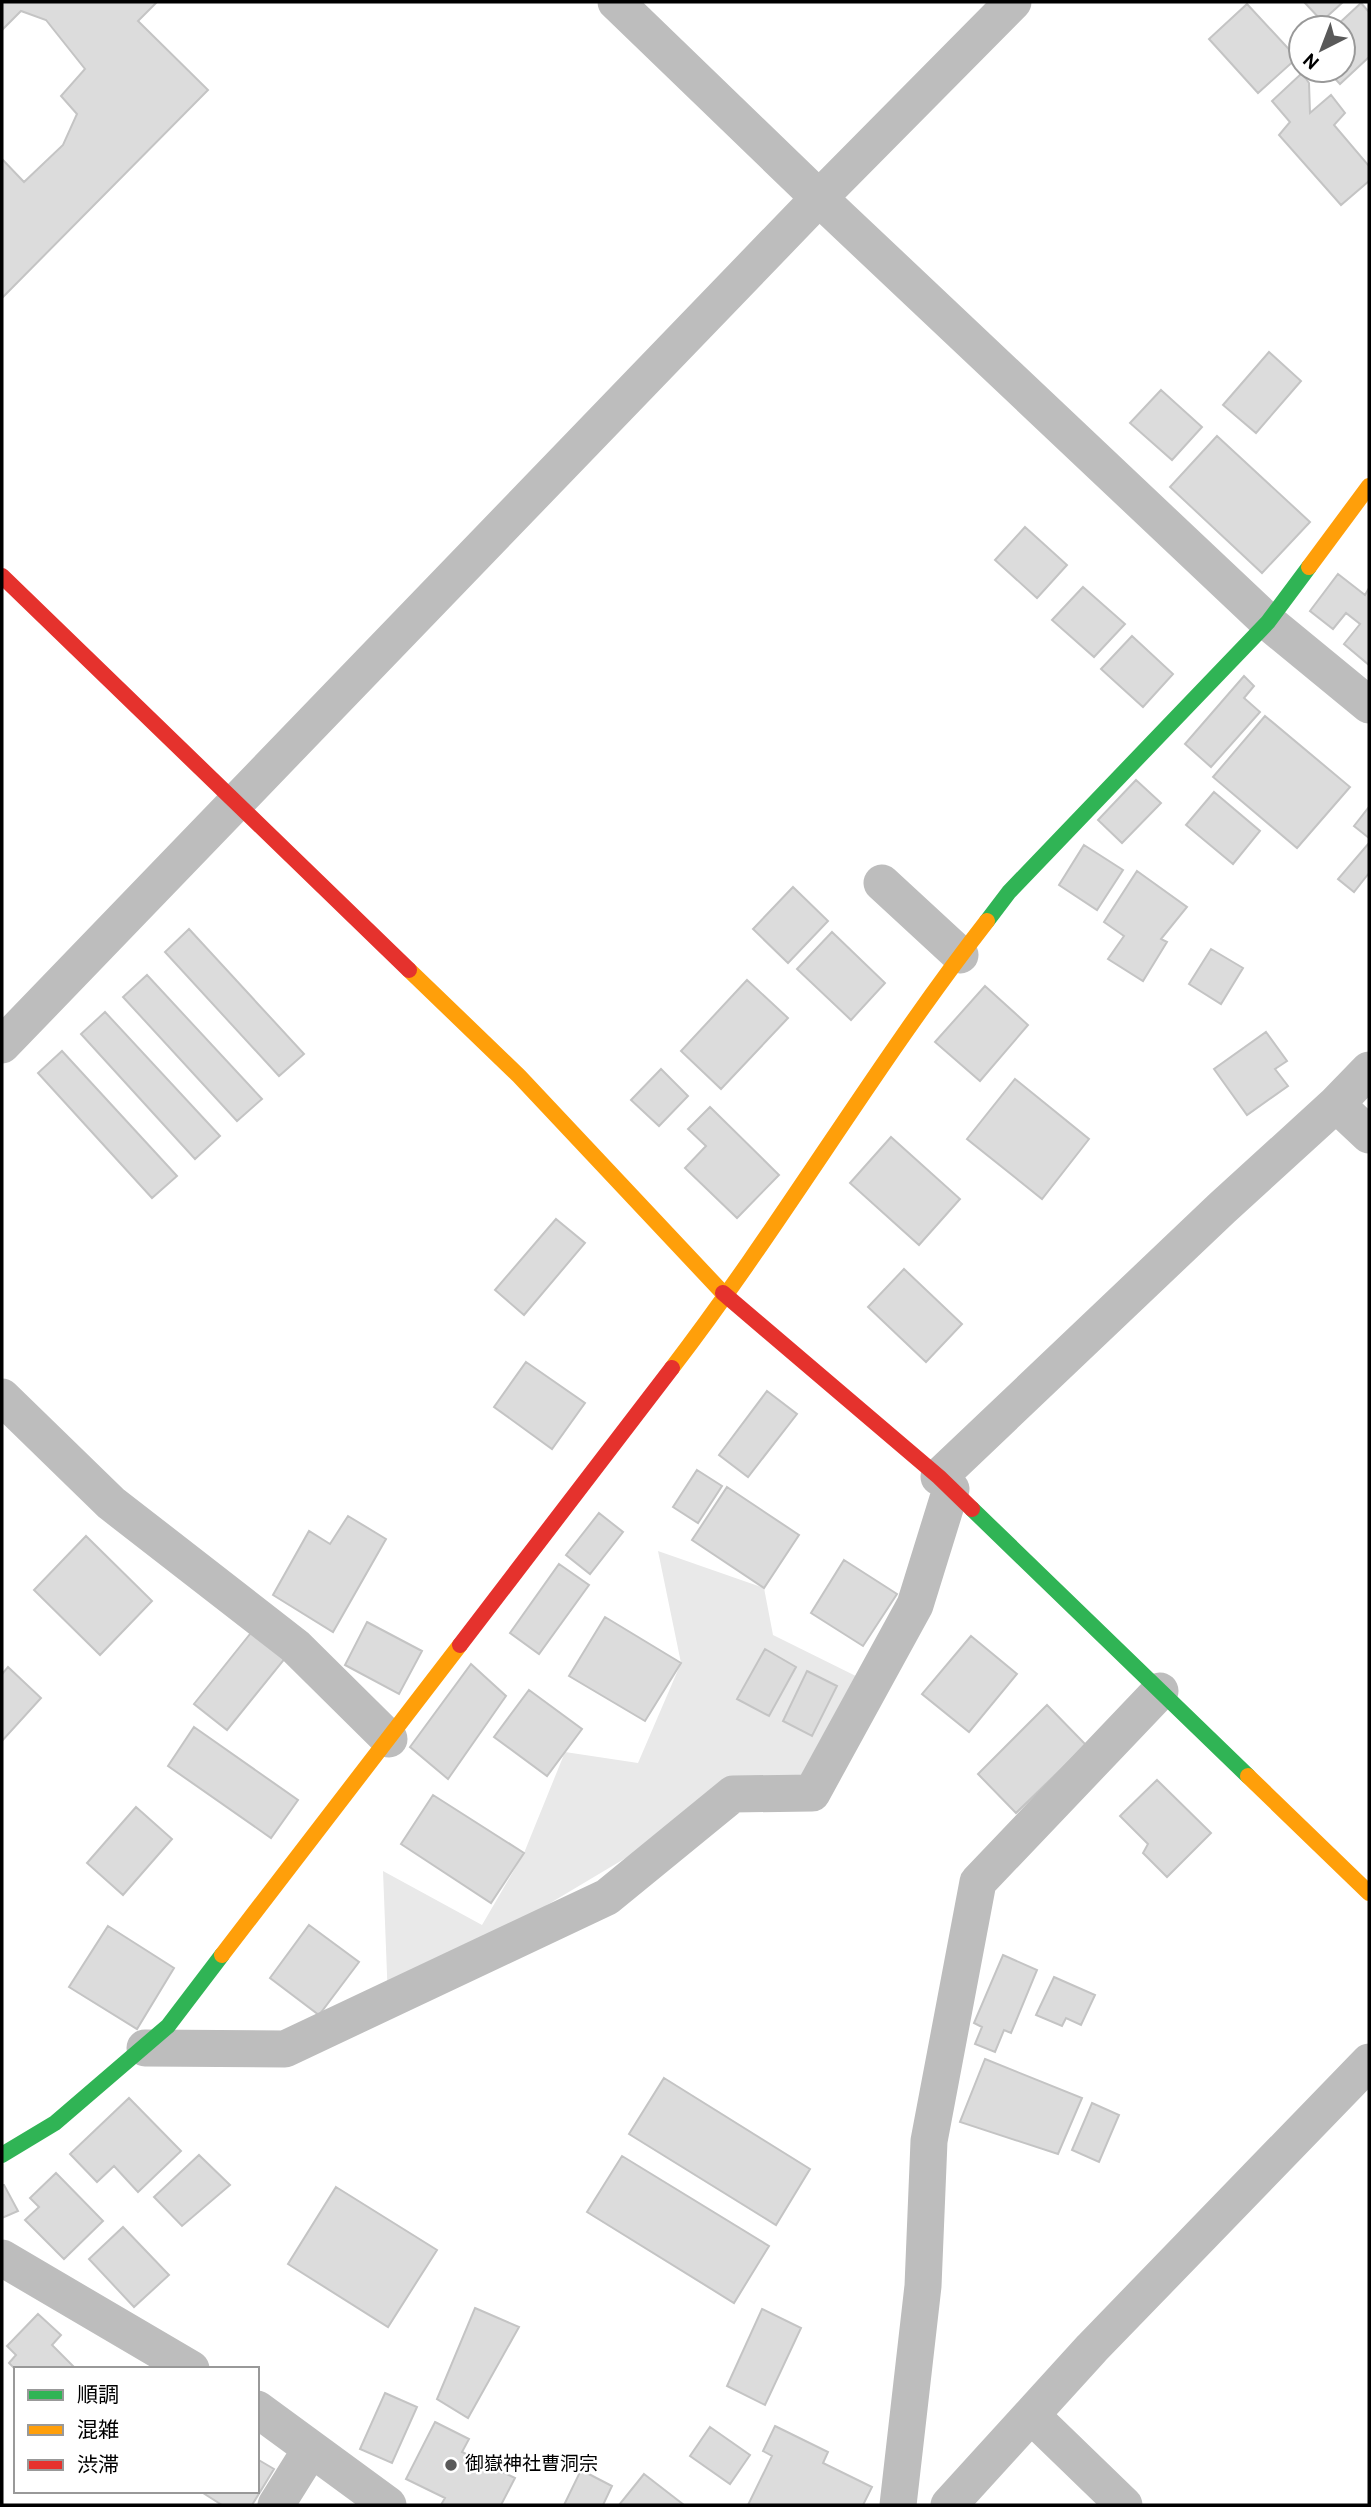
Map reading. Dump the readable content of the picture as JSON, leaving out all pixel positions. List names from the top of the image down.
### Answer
{
  "places": ["御嶽神社曹洞宗"],
  "legend": ["順調", "混雑", "渋滞"],
  "north": "bottom left"
}
